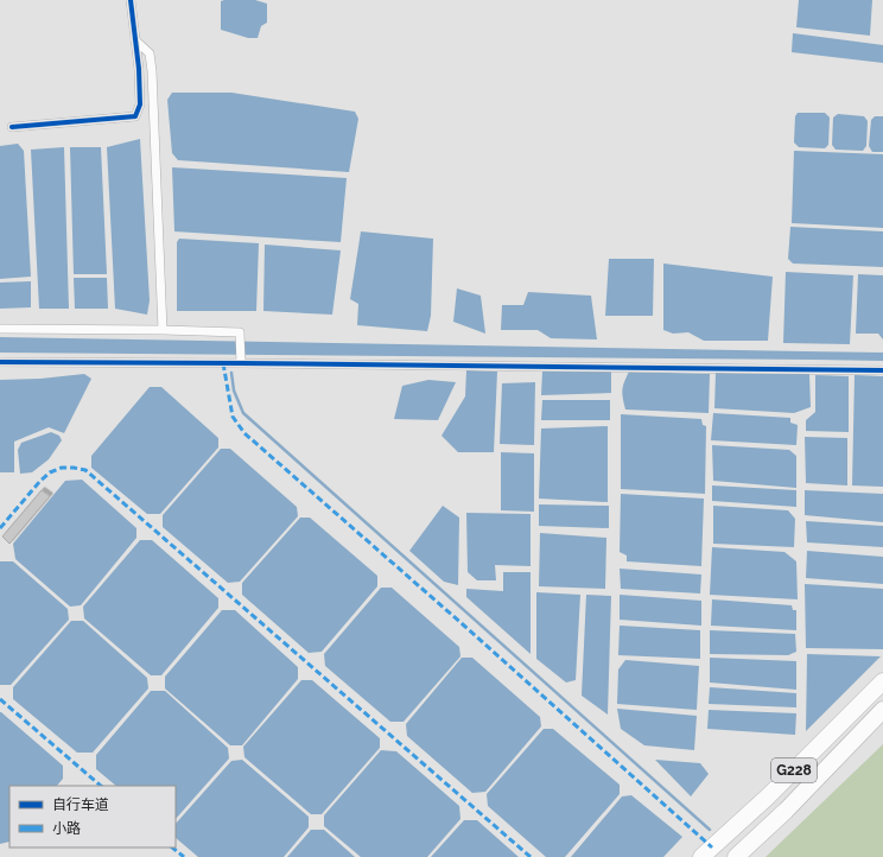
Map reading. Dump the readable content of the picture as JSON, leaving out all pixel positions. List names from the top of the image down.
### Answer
{
  "streets": {
    "highway": ["G228"]
  },
  "legend": ["自行车道", "小路"]
}
